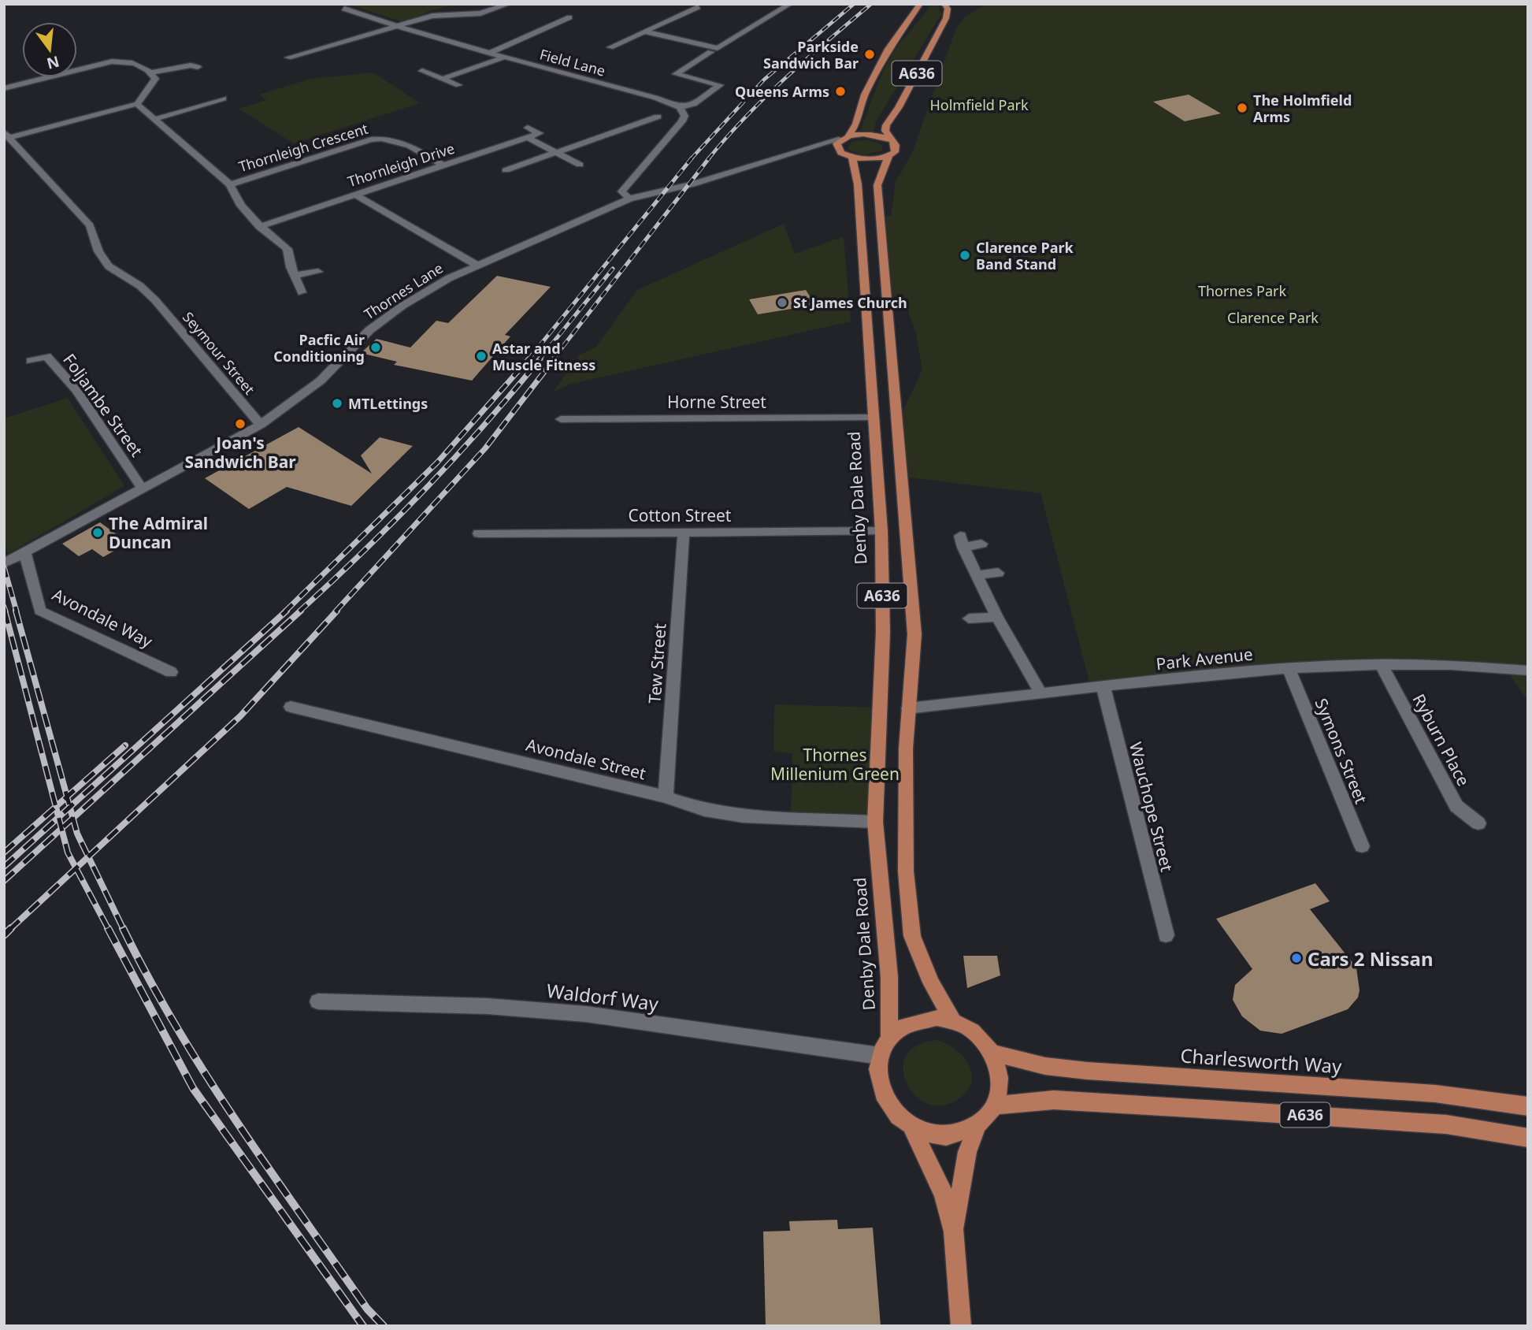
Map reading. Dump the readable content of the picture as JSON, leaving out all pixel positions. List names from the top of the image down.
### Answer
{
  "streets": {
    "main road": ["A636", "Denby Dale Road", "Charlesworth Way"],
    "street": [
      "Field Lane",
      "Thornleigh Crescent",
      "Thornleigh Drive",
      "Thornes Lane",
      "Seymour Street",
      "Horne Street",
      "Foljambe Street",
      "Cotton Street",
      "Avondale Way",
      "Park Avenue",
      "Tew Street",
      "Ryburn Place",
      "Symons Street",
      "Avondale Street",
      "Wauchope Street",
      "Waldorf Way"
    ]
  },
  "crossings": [
    ["A636", "Thornes Lane"],
    ["A636", "Denby Dale Road"],
    ["A636", "Park Avenue"],
    ["A636", "Waldorf Way"],
    ["A636", "Charlesworth Way"],
    ["Thornleigh Crescent", "Thornleigh Drive"],
    ["Thornes Lane", "Seymour Street"],
    ["Thornes Lane", "Foljambe Street"],
    ["Thornes Lane", "Denby Dale Road"],
    ["Thornes Lane", "Avondale Way"],
    ["Horne Street", "Denby Dale Road"],
    ["Denby Dale Road", "Cotton Street"],
    ["Denby Dale Road", "Avondale Street"],
    ["Denby Dale Road", "Waldorf Way"],
    ["Denby Dale Road", "Charlesworth Way"],
    ["Cotton Street", "Tew Street"],
    ["Park Avenue", "Ryburn Place"],
    ["Park Avenue", "Symons Street"],
    ["Park Avenue", "Wauchope Street"],
    ["Tew Street", "Avondale Street"],
    ["Waldorf Way", "Charlesworth Way"]
  ],
  "parks": [
    "Holmfield Park",
    "Thornes Park",
    "Clarence Park",
    "Thornes Millenium Green"
  ],
  "places": [
    "Parkside Sandwich Bar",
    "Queens Arms",
    "The Holmfield Arms",
    "Clarence Park Band Stand",
    "St James Church",
    "Pacfic Air Conditioning",
    "Astar and Muscle Fitness",
    "MTLettings",
    "Joan's Sandwich Bar",
    "The Admiral Duncan",
    "Cars 2 Nissan"
  ],
  "north": "bottom"
}
